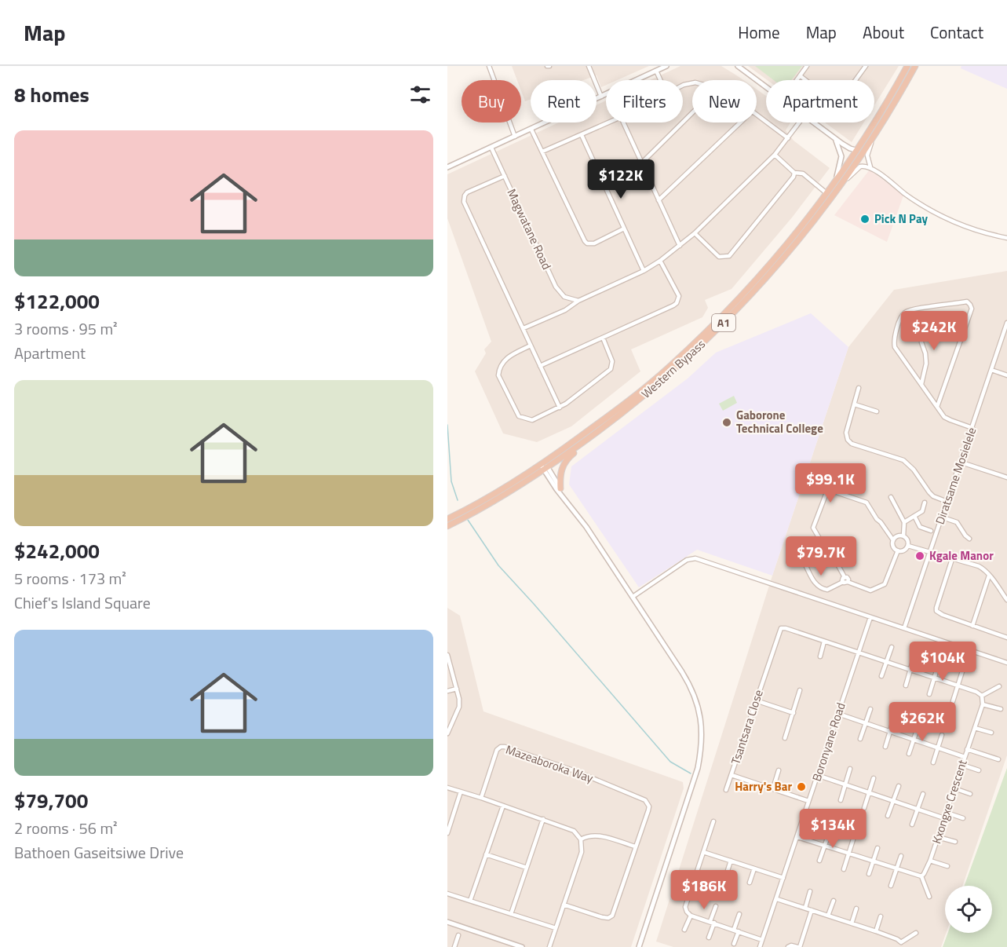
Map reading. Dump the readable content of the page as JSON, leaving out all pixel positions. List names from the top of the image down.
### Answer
{
  "streets": {
    "highway": ["A1", "Western Bypass"],
    "street": [
      "Magwatane Road",
      "Diratsame Mosielele",
      "Tsantsara Close",
      "Boronyane Road",
      "Mazeaboroka Way",
      "Kxongxe Crescent"
    ]
  },
  "crossings": [
    ["Tsantsara Close", "Boronyane Road"]
  ],
  "places": [
    "Pick N Pay",
    "Gaborone Technical College",
    "Kgale Manor",
    "Harry's Bar"
  ],
  "page": {
    "header": "Map",
    "nav": [
      "Home",
      "Map",
      "About",
      "Contact"
    ],
    "heading": "8 homes",
    "chip": [
      "Buy",
      "Rent",
      "Filters",
      "New",
      "Apartment"
    ],
    "list": [
      {
        "name": "$122,000",
        "note": "3 rooms · 95 m² · Apartment"
      },
      {
        "name": "$242,000",
        "note": "5 rooms · 173 m² · Chief's Island Square"
      },
      {
        "name": "$79,700",
        "note": "2 rooms · 56 m² · Bathoen Gaseitsiwe Drive"
      }
    ],
    "price": [
      "$122K",
      "$242K",
      "$99.1K",
      "$79.7K",
      "$104K",
      "$262K",
      "$134K",
      "$186K"
    ]
  }
}
